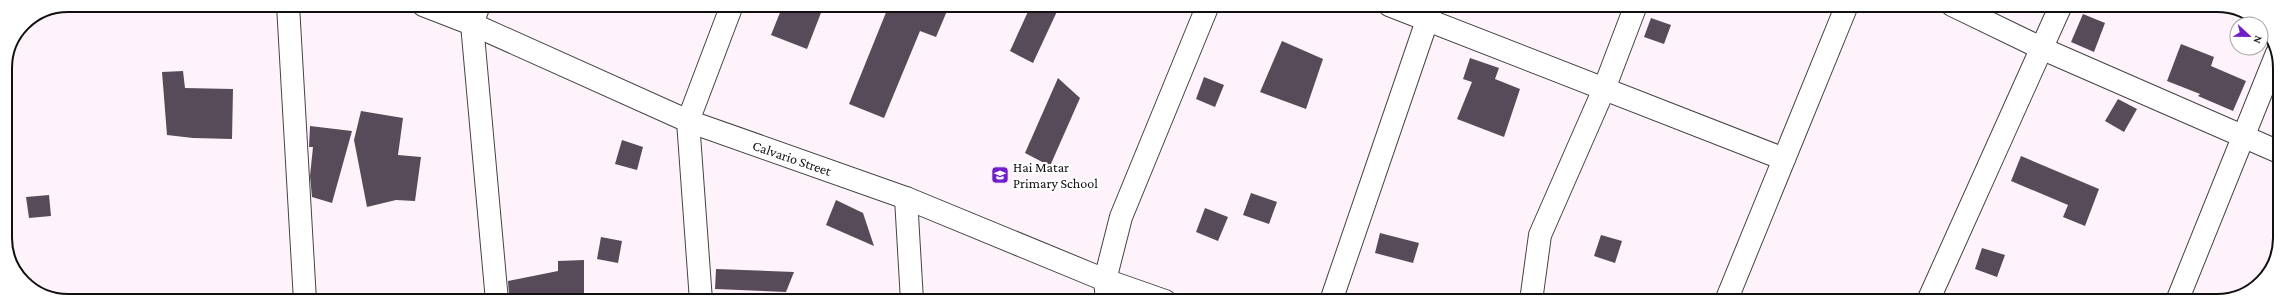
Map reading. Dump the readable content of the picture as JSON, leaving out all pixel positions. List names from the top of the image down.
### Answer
{
  "streets": {
    "street": ["Calvario Street"]
  },
  "places": {
    "school or university": ["Hai Matar Primary School"]
  },
  "north": "right"
}
